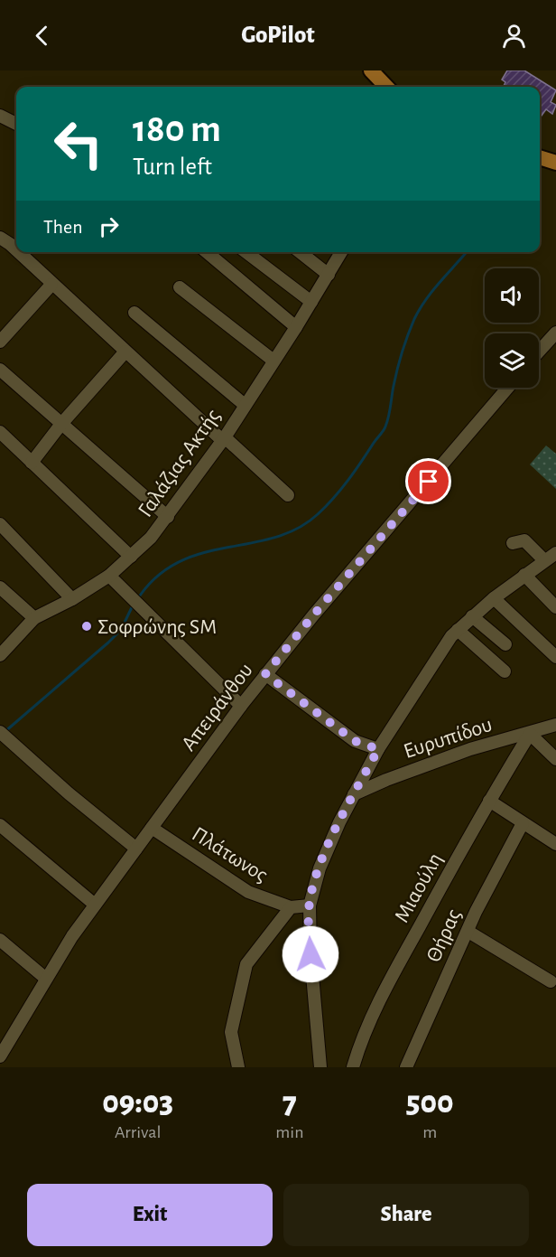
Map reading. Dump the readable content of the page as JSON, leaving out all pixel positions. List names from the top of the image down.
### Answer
{
  "streets": {
    "street": [
      "Γαλάζιας Ακτής",
      "Απειράνθου",
      "Ευρυπίδου",
      "Πλάτωνος",
      "Μιαούλη",
      "Θήρας"
    ]
  },
  "crossings": [
    ["Απειράνθου", "Πλάτωνος"],
    ["Ευρυπίδου", "Μιαούλη"]
  ],
  "places": ["Σοφρώνης SM"],
  "page": {
    "header": "GoPilot",
    "turn": ["180 m", "Turn left"],
    "then": "Then",
    "eta": [
      "09:03",
      "Arrival",
      "7",
      "min",
      "500",
      "m"
    ],
    "buttons": ["Exit", "Share"]
  }
}
